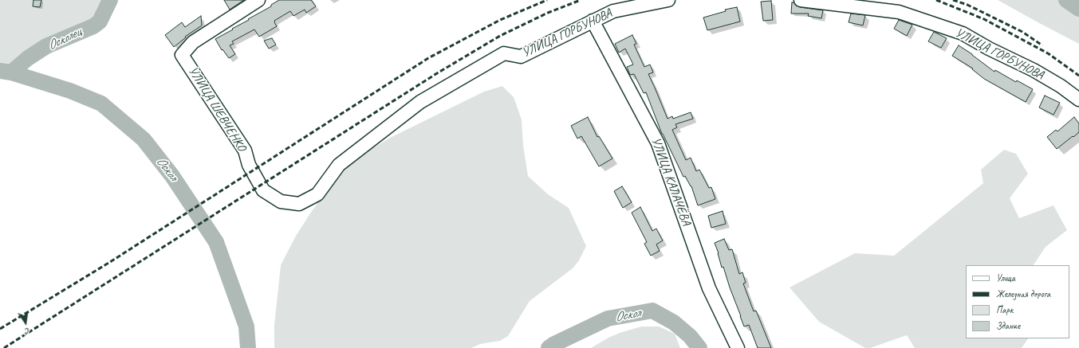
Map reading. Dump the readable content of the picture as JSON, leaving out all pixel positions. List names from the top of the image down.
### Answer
{
  "streets": {
    "street": ["УЛИЦА ГОРБУНОВА", "УЛИЦА ШЕВЧЕНКО", "УЛИЦА КАЛАЧЁВА"]
  },
  "crossings": [
    ["УЛИЦА ГОРБУНОВА", "УЛИЦА ШЕВЧЕНКО"],
    ["УЛИЦА ГОРБУНОВА", "УЛИЦА КАЛАЧЁВА"]
  ],
  "water": ["Осколец", "Оскол"],
  "legend": [
    "Улица",
    "Железная дорога",
    "Парк",
    "Здание"
  ],
  "north": "bottom"
}
